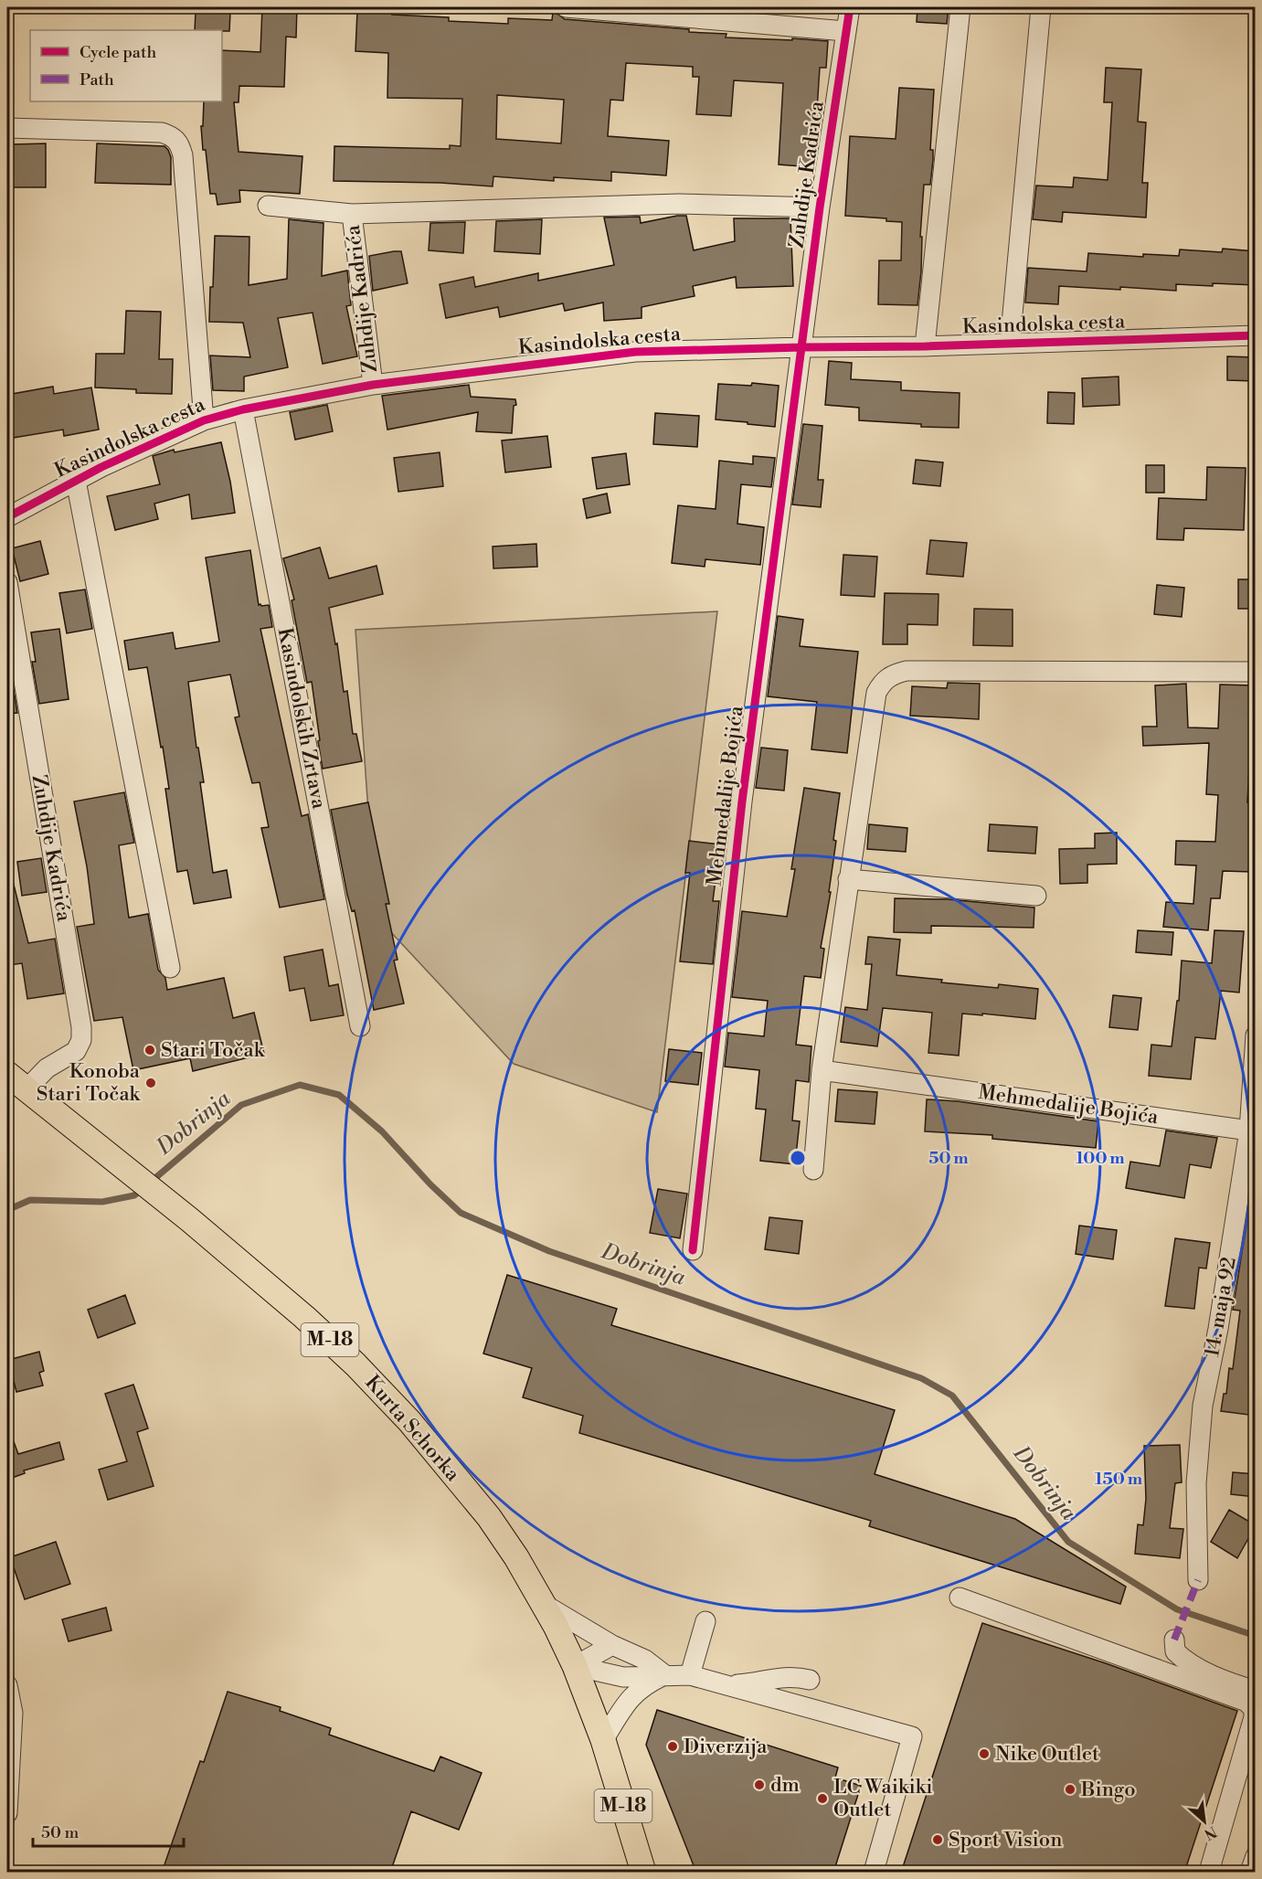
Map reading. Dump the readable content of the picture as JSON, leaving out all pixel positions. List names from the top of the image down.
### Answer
{
  "streets": {
    "main road": ["M-18", "Kurta Schorka"],
    "street": [
      "Zuhdije Kadrića",
      "Kasindolska cesta",
      "Kasindolskih Zrtava",
      "Mehmedalije Bojića",
      "14. maja 92"
    ]
  },
  "crossings": [
    ["Zuhdije Kadrića", "Kasindolska cesta"],
    ["Zuhdije Kadrića", "Mehmedalije Bojića"],
    ["Zuhdije Kadrića", "Kurta Schorka"],
    ["Kasindolska cesta", "Kasindolskih Zrtava"],
    ["Kasindolska cesta", "Mehmedalije Bojića"],
    ["Mehmedalije Bojića", "14. maja 92"]
  ],
  "water": ["Dobrinja"],
  "places": [
    "Stari Točak",
    "Konoba Stari Točak",
    "Diverzija",
    "Nike Outlet",
    "dm",
    "Bingo",
    "LC Waikiki Outlet",
    "Sport Vision"
  ],
  "legend": ["Cycle path", "Path"],
  "scale_bar": "50 m",
  "north": "bottom right",
  "rings": ["50 m", "100 m", "150 m"]
}
